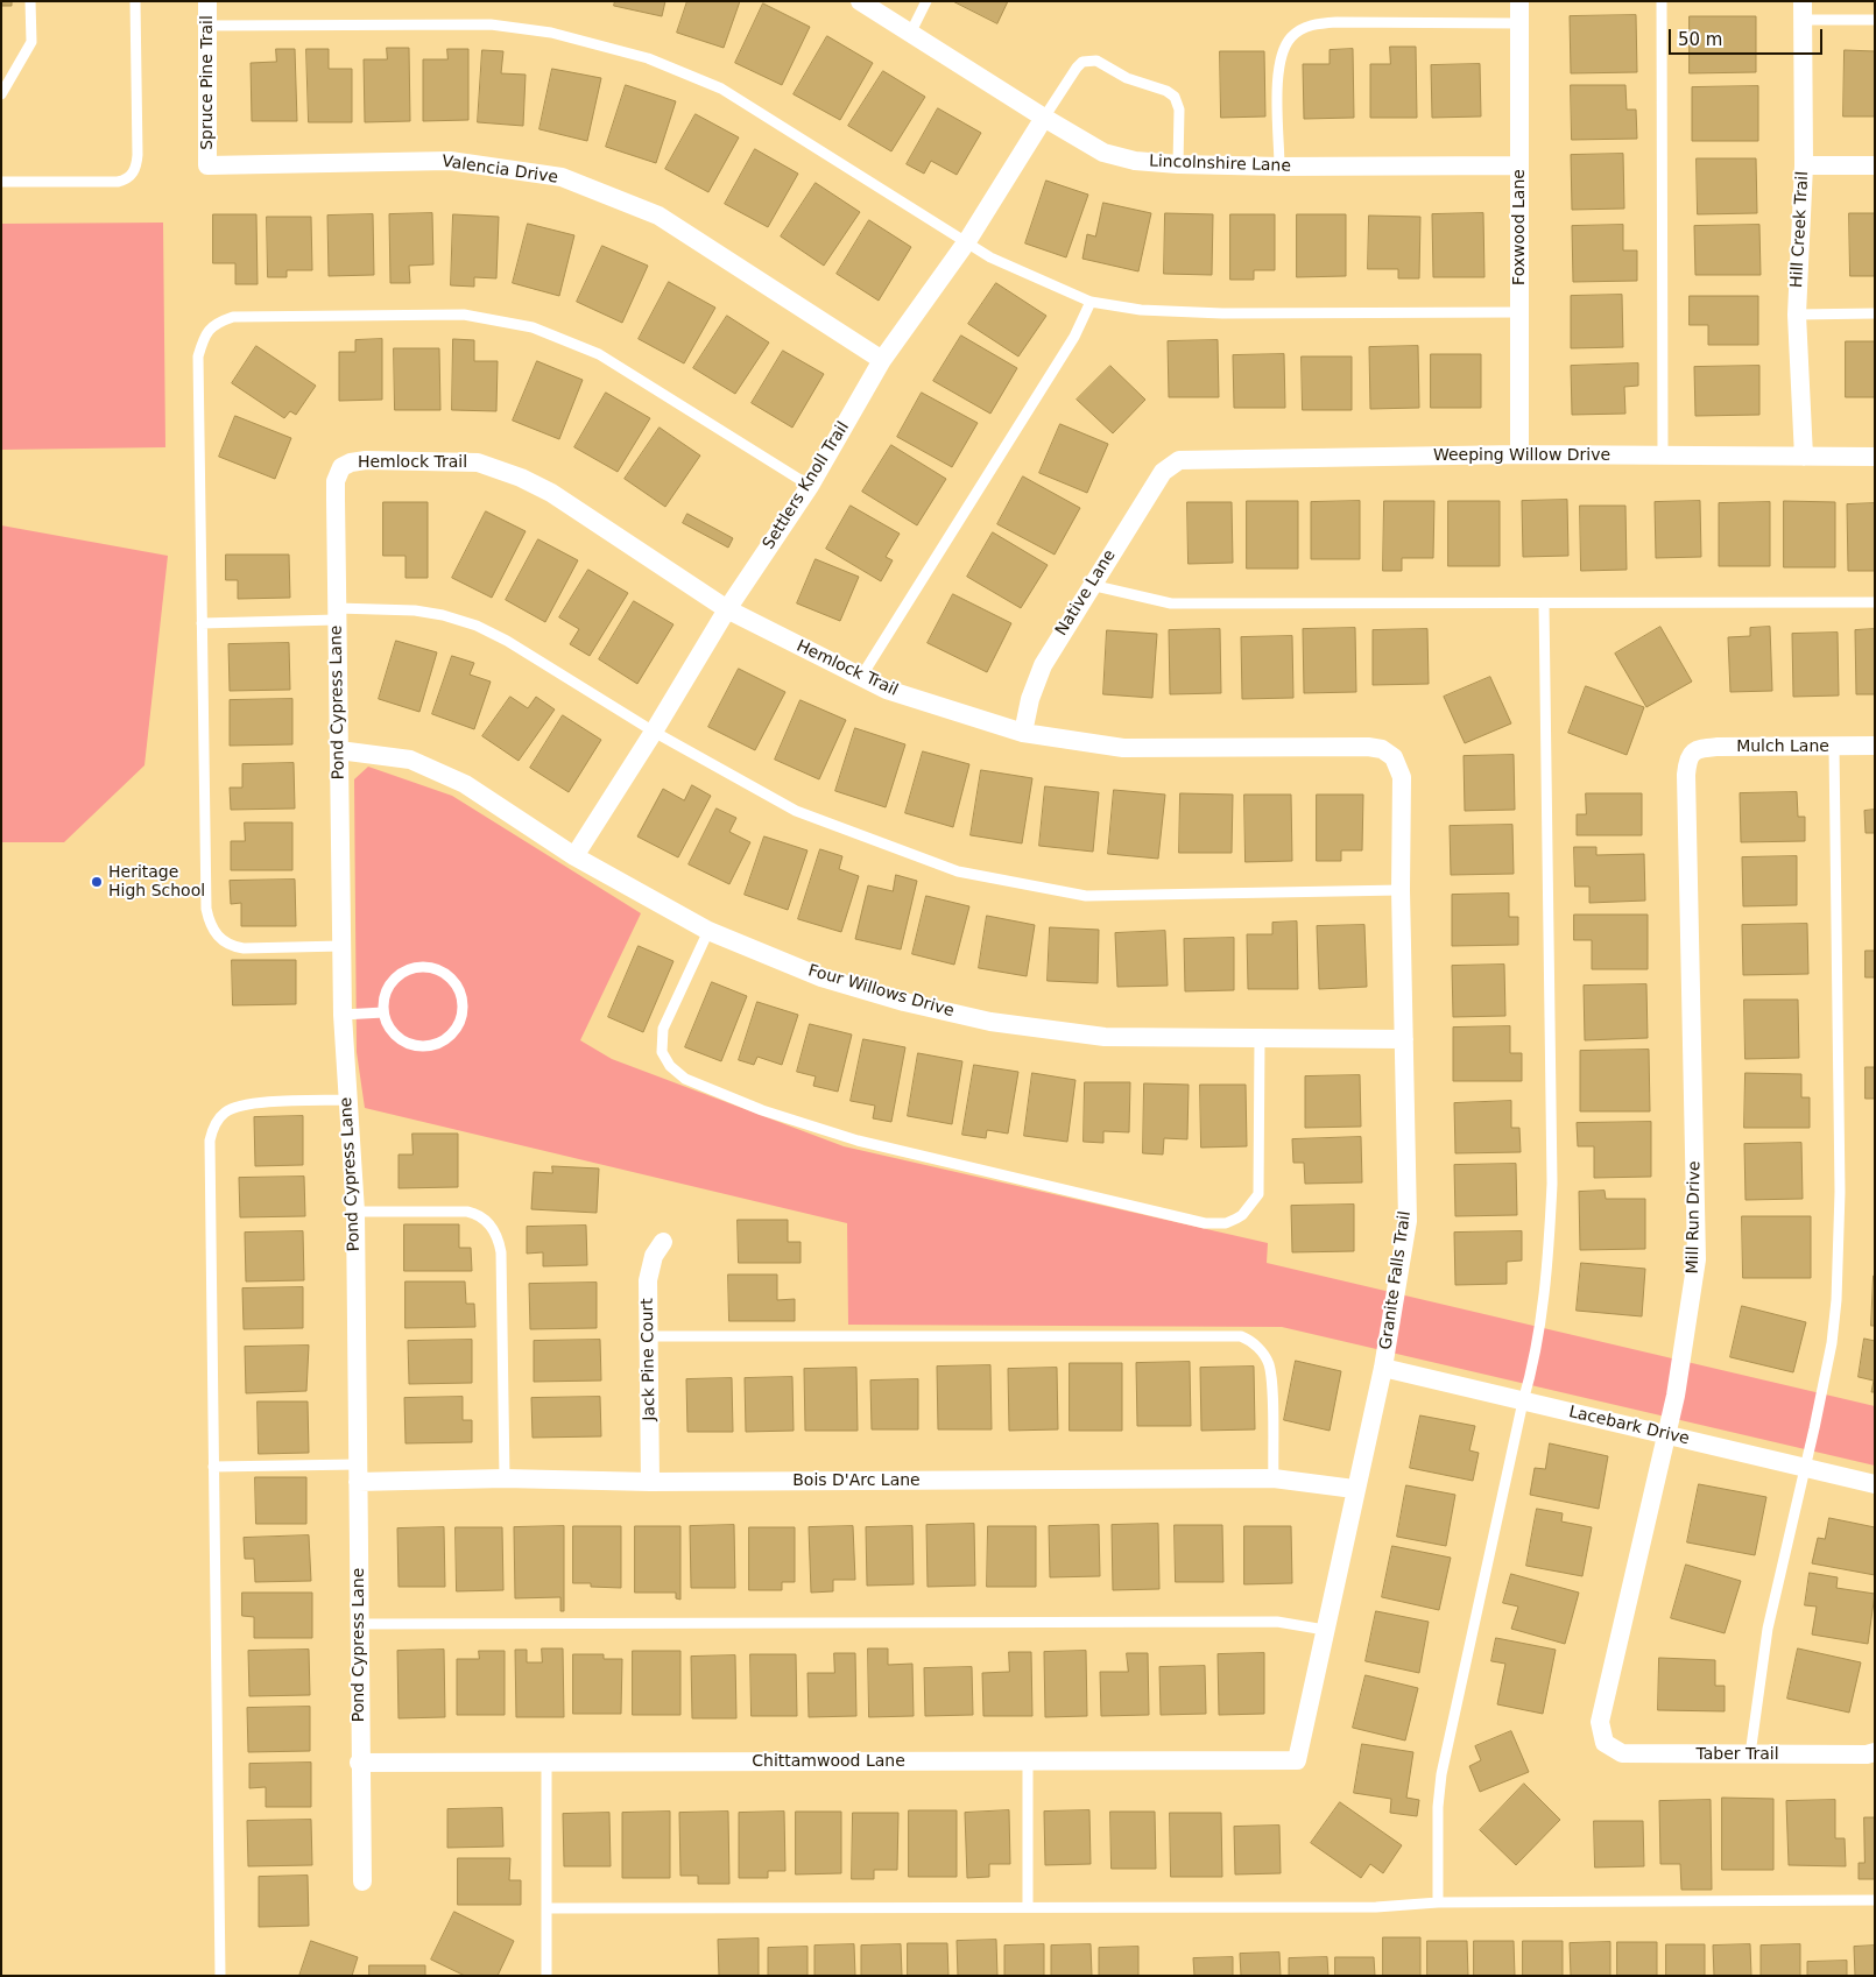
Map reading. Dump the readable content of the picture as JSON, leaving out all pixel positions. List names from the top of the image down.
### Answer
{
  "streets": {
    "street": [
      "Spruce Pine Trail",
      "Lincolnshire Lane",
      "Valencia Drive",
      "Foxwood Lane",
      "Hill Creek Trail",
      "Weeping Willow Drive",
      "Hemlock Trail",
      "Settlers Knoll Trail",
      "Native Lane",
      "Pond Cypress Lane",
      "Mulch Lane",
      "Four Willows Drive",
      "Mill Run Drive",
      "Granite Falls Trail",
      "Jack Pine Court",
      "Lacebark Drive",
      "Bois D'Arc Lane",
      "Taber Trail",
      "Chittamwood Lane"
    ]
  },
  "crossings": [
    ["Spruce Pine Trail", "Valencia Drive"],
    ["Lincolnshire Lane", "Foxwood Lane"],
    ["Lincolnshire Lane", "Settlers Knoll Trail"],
    ["Valencia Drive", "Settlers Knoll Trail"],
    ["Foxwood Lane", "Weeping Willow Drive"],
    ["Hill Creek Trail", "Weeping Willow Drive"],
    ["Weeping Willow Drive", "Native Lane"],
    ["Hemlock Trail", "Settlers Knoll Trail"],
    ["Hemlock Trail", "Native Lane"],
    ["Hemlock Trail", "Pond Cypress Lane"],
    ["Hemlock Trail", "Granite Falls Trail"],
    ["Settlers Knoll Trail", "Four Willows Drive"],
    ["Pond Cypress Lane", "Four Willows Drive"],
    ["Pond Cypress Lane", "Bois D'Arc Lane"],
    ["Pond Cypress Lane", "Chittamwood Lane"],
    ["Mulch Lane", "Mill Run Drive"],
    ["Four Willows Drive", "Granite Falls Trail"],
    ["Mill Run Drive", "Lacebark Drive"],
    ["Mill Run Drive", "Taber Trail"],
    ["Granite Falls Trail", "Lacebark Drive"],
    ["Granite Falls Trail", "Bois D'Arc Lane"],
    ["Granite Falls Trail", "Chittamwood Lane"],
    ["Jack Pine Court", "Bois D'Arc Lane"]
  ],
  "places": ["Heritage High School"],
  "scale_bar": "50 m"
}
